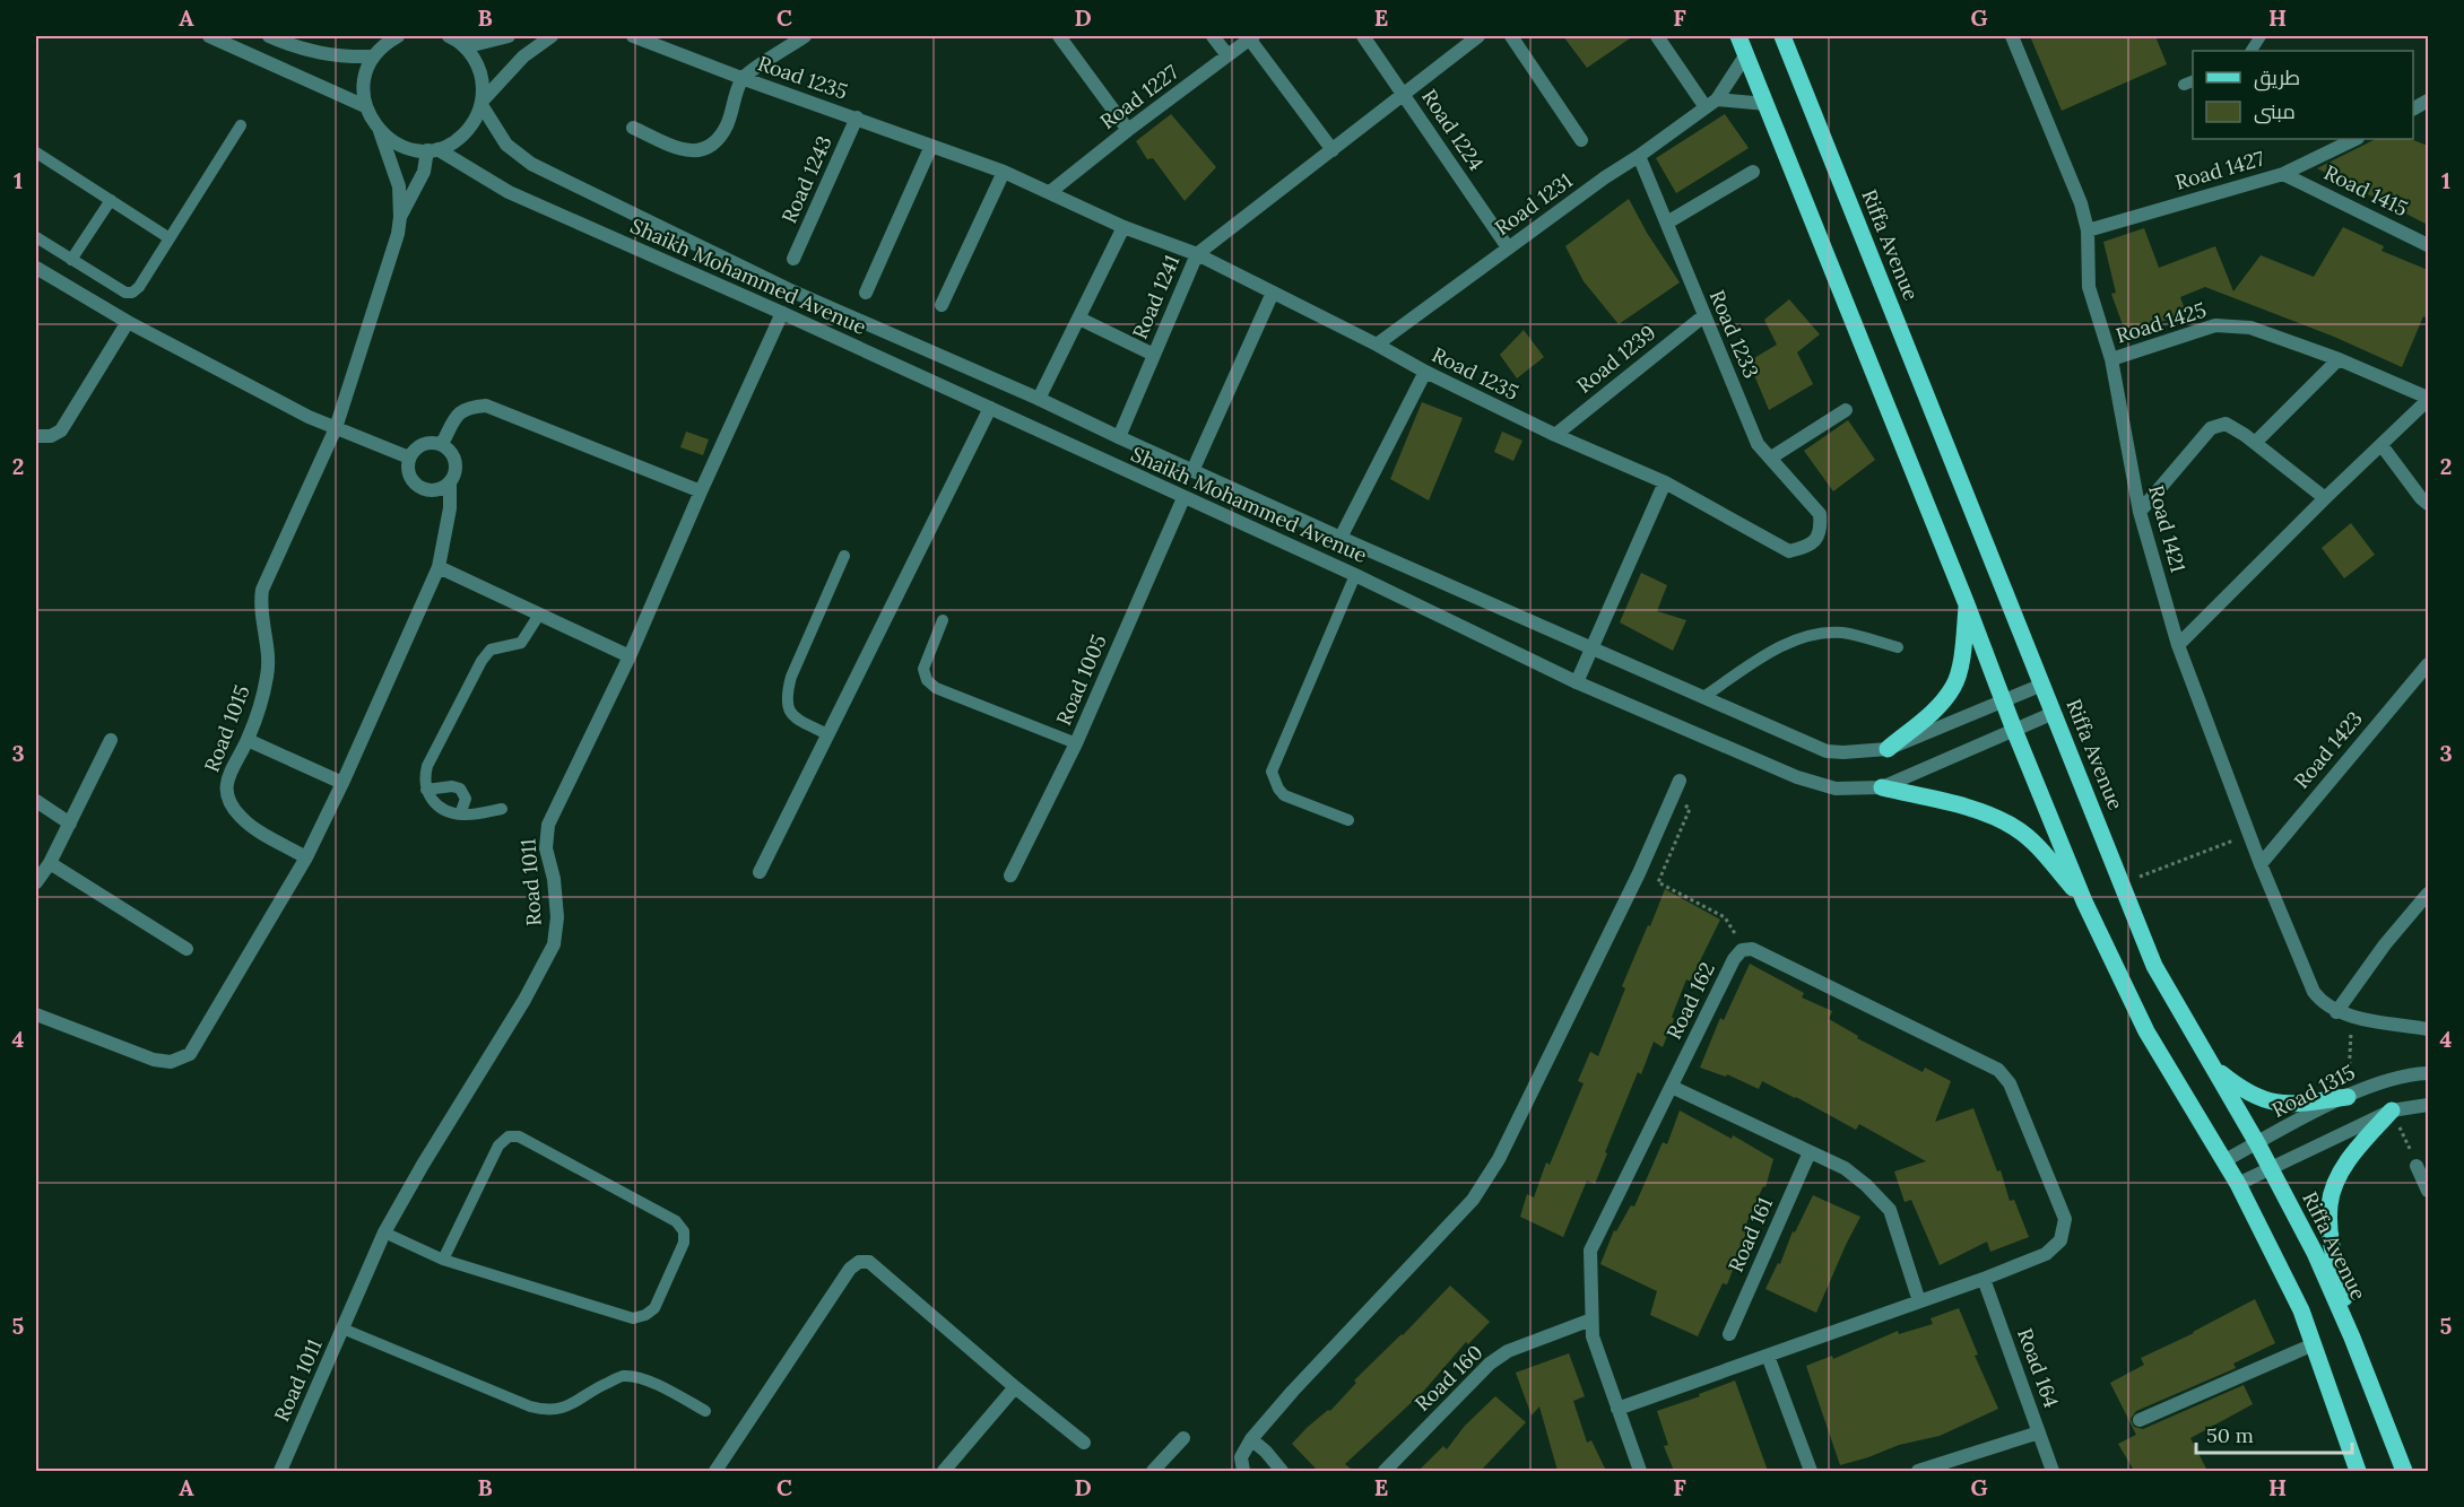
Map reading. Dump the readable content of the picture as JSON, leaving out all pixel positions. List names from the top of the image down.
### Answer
{
  "streets": {
    "main road": ["Riffa Avenue"],
    "street": [
      "Road 1235",
      "Road 1227",
      "Road 1224",
      "Road 1427",
      "Road 1243",
      "Road 1415",
      "Road 1231",
      "Shaikh Mohammed Avenue",
      "Road 1241",
      "Road 1425",
      "Road 1233",
      "Road 1239",
      "Road 1421",
      "Road 1005",
      "Road 1015",
      "Road 1423",
      "Road 1011",
      "Road 162",
      "Road 1315",
      "Road 161",
      "Road 164",
      "Road 160"
    ]
  },
  "crossings": [
    ["Road 1235", "Road 1227"],
    ["Road 1235", "Road 1243"],
    ["Road 1235", "Road 1231"],
    ["Road 1235", "Road 1241"],
    ["Road 1235", "Road 1233"],
    ["Road 1235", "Road 1239"],
    ["Road 1224", "Road 1231"],
    ["Road 1224", "Road 1241"],
    ["Road 1427", "Road 1415"],
    ["Road 1427", "Road 1421"],
    ["Road 1231", "Road 1233"],
    ["Riffa Avenue", "Shaikh Mohammed Avenue"],
    ["Riffa Avenue", "Road 1315"],
    ["Shaikh Mohammed Avenue", "Road 1241"],
    ["Shaikh Mohammed Avenue", "Road 1005"],
    ["Shaikh Mohammed Avenue", "Road 1015"],
    ["Shaikh Mohammed Avenue", "Road 1011"],
    ["Road 1425", "Road 1421"],
    ["Road 1233", "Road 1239"],
    ["Road 1421", "Road 1423"],
    ["Road 162", "Road 164"],
    ["Road 162", "Road 160"]
  ],
  "legend": ["طريق", "مبنى"],
  "scale_bar": "50 m",
  "grid": {
    "columns": [
      "A",
      "B",
      "C",
      "D",
      "E",
      "F",
      "G",
      "H"
    ],
    "rows": [
      "1",
      "2",
      "3",
      "4",
      "5"
    ]
  }
}
